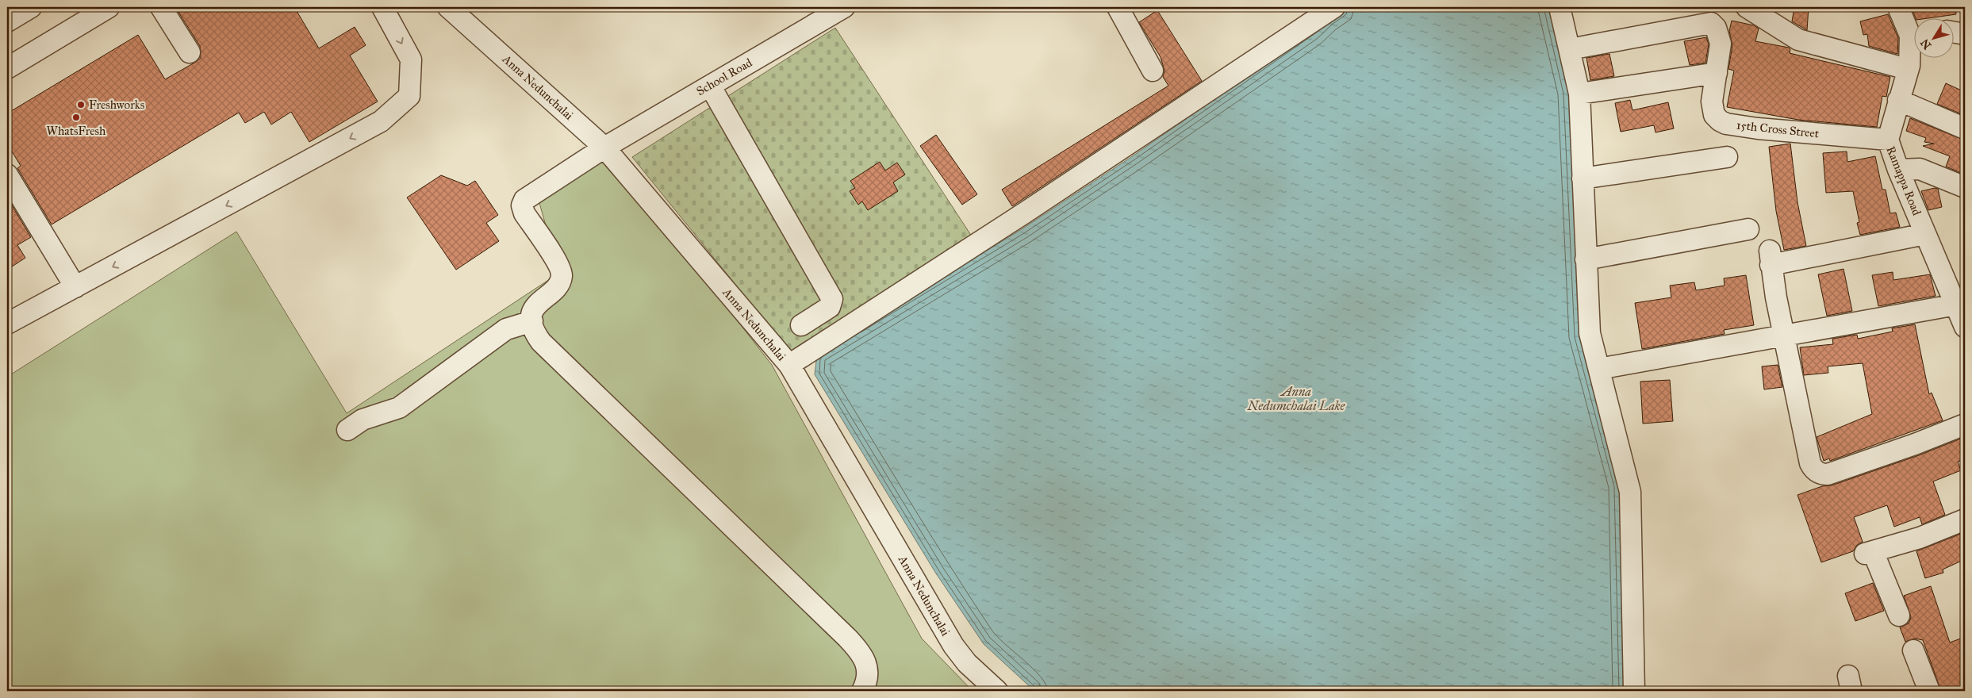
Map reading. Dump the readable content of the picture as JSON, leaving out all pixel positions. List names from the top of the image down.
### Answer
{
  "streets": {
    "street": [
      "School Road",
      "Anna Nedunchalai",
      "15th Cross Street",
      "Ramappa Road"
    ]
  },
  "crossings": [
    ["School Road", "Anna Nedunchalai"],
    ["15th Cross Street", "Ramappa Road"]
  ],
  "water": ["Anna Nedumchalai Lake"],
  "places": ["Freshworks", "WhatsFresh"],
  "north": "bottom left"
}
